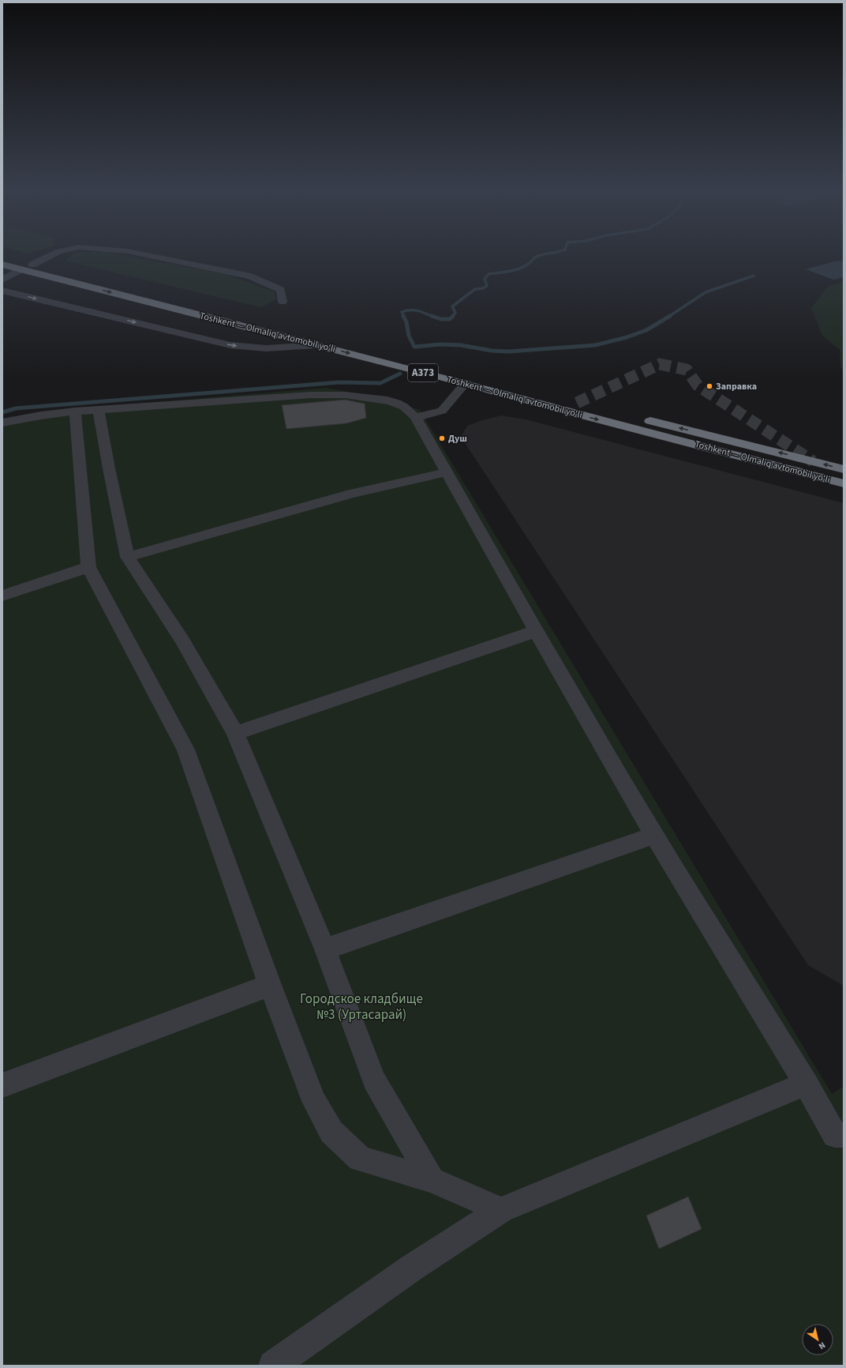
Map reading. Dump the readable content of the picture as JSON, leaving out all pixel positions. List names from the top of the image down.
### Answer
{
  "streets": {
    "highway": ["Toshkent — Olmaliq avtomobil yo‘li", "A373"]
  },
  "parks": ["Городское кладбище №3 (Уртасарай)"],
  "places": ["Заправка", "Душ"],
  "north": "bottom right"
}
